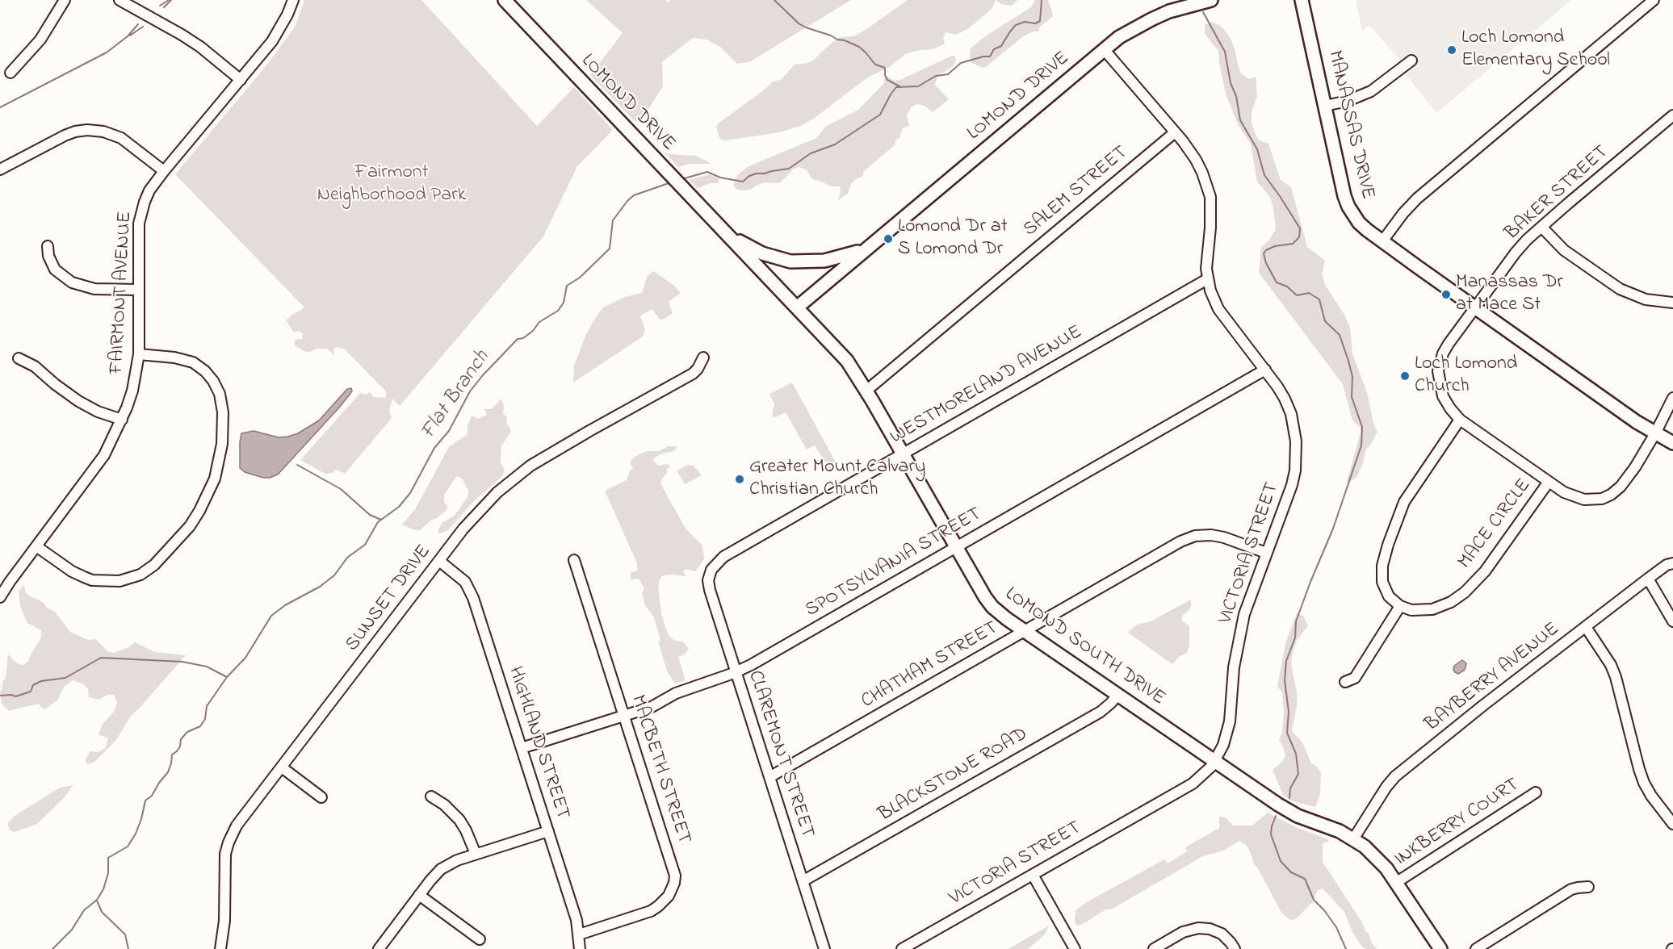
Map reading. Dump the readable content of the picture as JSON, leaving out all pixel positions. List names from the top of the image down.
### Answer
{
  "streets": {
    "main road": ["LOMOND DRIVE", "MANASSAS DRIVE", "LOMOND SOUTH DRIVE"],
    "street": [
      "SALEM STREET",
      "BAKER STREET",
      "FAIRMONT AVENUE",
      "WESTMORELAND AVENUE",
      "MACE CIRCLE",
      "VICTORIA STREET",
      "SPOTSYLVANIA STREET",
      "SUNSET DRIVE",
      "CHATHAM STREET",
      "BAYBERRY AVENUE",
      "HIGHLAND STREET",
      "CLAREMONT STREET",
      "MACBETH STREET",
      "BLACKSTONE ROAD",
      "INKBERRY COURT"
    ]
  },
  "crossings": [
    ["LOMOND DRIVE", "VICTORIA STREET"],
    ["LOMOND DRIVE", "LOMOND SOUTH DRIVE"],
    ["MANASSAS DRIVE", "BAKER STREET"],
    ["SALEM STREET", "VICTORIA STREET"],
    ["SALEM STREET", "LOMOND SOUTH DRIVE"],
    ["BAKER STREET", "MACE CIRCLE"],
    ["WESTMORELAND AVENUE", "VICTORIA STREET"],
    ["WESTMORELAND AVENUE", "LOMOND SOUTH DRIVE"],
    ["WESTMORELAND AVENUE", "CLAREMONT STREET"],
    ["VICTORIA STREET", "SPOTSYLVANIA STREET"],
    ["VICTORIA STREET", "LOMOND SOUTH DRIVE"],
    ["VICTORIA STREET", "CHATHAM STREET"],
    ["SPOTSYLVANIA STREET", "LOMOND SOUTH DRIVE"],
    ["SPOTSYLVANIA STREET", "HIGHLAND STREET"],
    ["SPOTSYLVANIA STREET", "CLAREMONT STREET"],
    ["SPOTSYLVANIA STREET", "MACBETH STREET"],
    ["SUNSET DRIVE", "HIGHLAND STREET"],
    ["LOMOND SOUTH DRIVE", "CHATHAM STREET"],
    ["LOMOND SOUTH DRIVE", "BAYBERRY AVENUE"],
    ["LOMOND SOUTH DRIVE", "BLACKSTONE ROAD"],
    ["LOMOND SOUTH DRIVE", "INKBERRY COURT"],
    ["CHATHAM STREET", "CLAREMONT STREET"],
    ["HIGHLAND STREET", "MACBETH STREET"],
    ["CLAREMONT STREET", "BLACKSTONE ROAD"]
  ],
  "water": ["Flat Branch"],
  "parks": ["Fairmont Neighborhood Park"],
  "places": [
    "Loch Lomond Elementary School",
    "Lomond Dr at S Lomond Dr",
    "Manassas Dr at Mace St",
    "Loch Lomond Church",
    "Greater Mount Calvary Christian Church"
  ]
}
